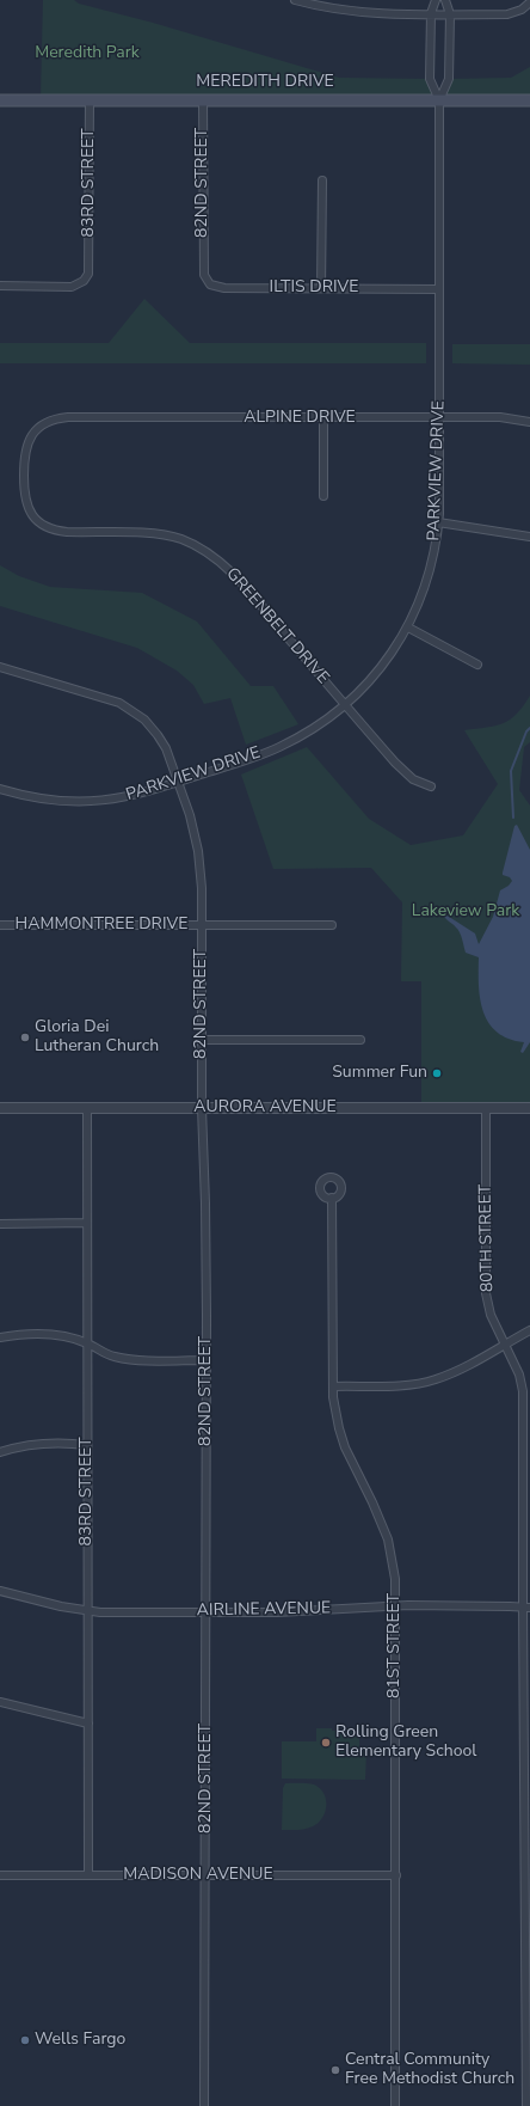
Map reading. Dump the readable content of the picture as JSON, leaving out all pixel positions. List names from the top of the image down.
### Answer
{
  "streets": {
    "main road": ["MEREDITH DRIVE"],
    "street": [
      "83RD STREET",
      "82ND STREET",
      "ILTIS DRIVE",
      "ALPINE DRIVE",
      "PARKVIEW DRIVE",
      "GREENBELT DRIVE",
      "HAMMONTREE DRIVE",
      "AURORA AVENUE",
      "80TH STREET",
      "AIRLINE AVENUE",
      "81ST STREET",
      "MADISON AVENUE"
    ]
  },
  "crossings": [
    ["MEREDITH DRIVE", "83RD STREET"],
    ["MEREDITH DRIVE", "82ND STREET"],
    ["MEREDITH DRIVE", "PARKVIEW DRIVE"],
    ["83RD STREET", "AURORA AVENUE"],
    ["83RD STREET", "AIRLINE AVENUE"],
    ["83RD STREET", "MADISON AVENUE"],
    ["82ND STREET", "ILTIS DRIVE"],
    ["82ND STREET", "PARKVIEW DRIVE"],
    ["82ND STREET", "HAMMONTREE DRIVE"],
    ["82ND STREET", "AURORA AVENUE"],
    ["82ND STREET", "AIRLINE AVENUE"],
    ["82ND STREET", "MADISON AVENUE"],
    ["ILTIS DRIVE", "PARKVIEW DRIVE"],
    ["ALPINE DRIVE", "PARKVIEW DRIVE"],
    ["ALPINE DRIVE", "GREENBELT DRIVE"],
    ["PARKVIEW DRIVE", "GREENBELT DRIVE"],
    ["AURORA AVENUE", "80TH STREET"],
    ["80TH STREET", "AIRLINE AVENUE"],
    ["AIRLINE AVENUE", "81ST STREET"],
    ["81ST STREET", "MADISON AVENUE"]
  ],
  "parks": ["Meredith Park", "Lakeview Park"],
  "places": [
    "Gloria Dei Lutheran Church",
    "Summer Fun",
    "Rolling Green Elementary School",
    "Wells Fargo",
    "Central Community Free Methodist Church"
  ]
}
